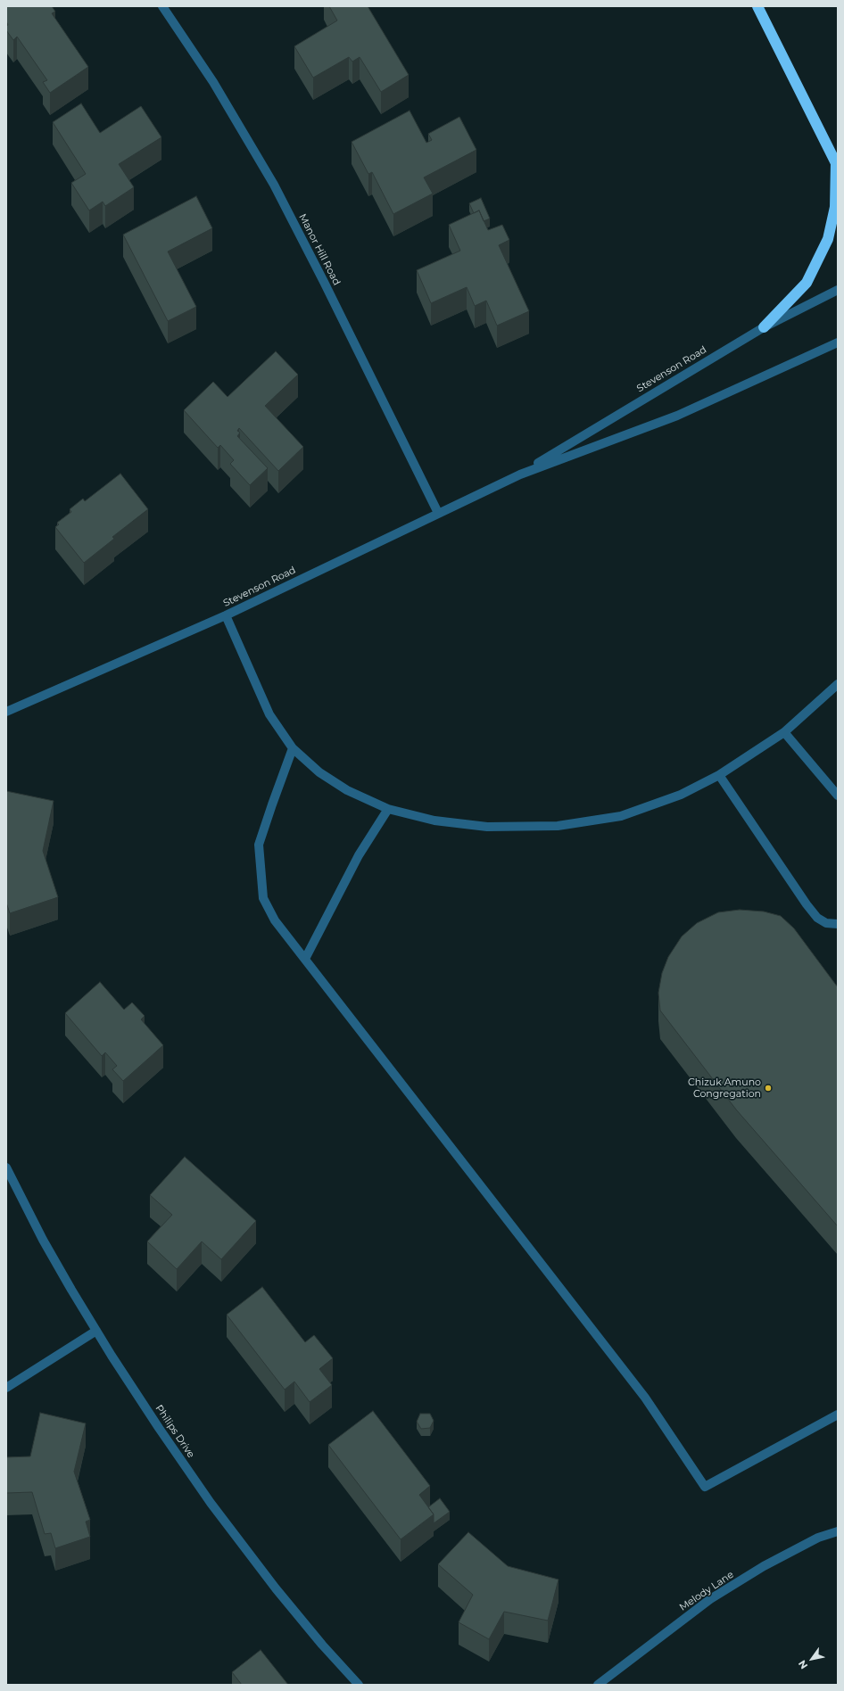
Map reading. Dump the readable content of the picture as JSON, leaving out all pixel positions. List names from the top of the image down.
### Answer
{
  "streets": {
    "street": [
      "Manor Hill Road",
      "Stevenson Road",
      "Philips Drive",
      "Melody Lane"
    ]
  },
  "crossings": [
    ["Manor Hill Road", "Stevenson Road"]
  ],
  "places": ["Chizuk Amuno Congregation"],
  "north": "bottom left"
}
